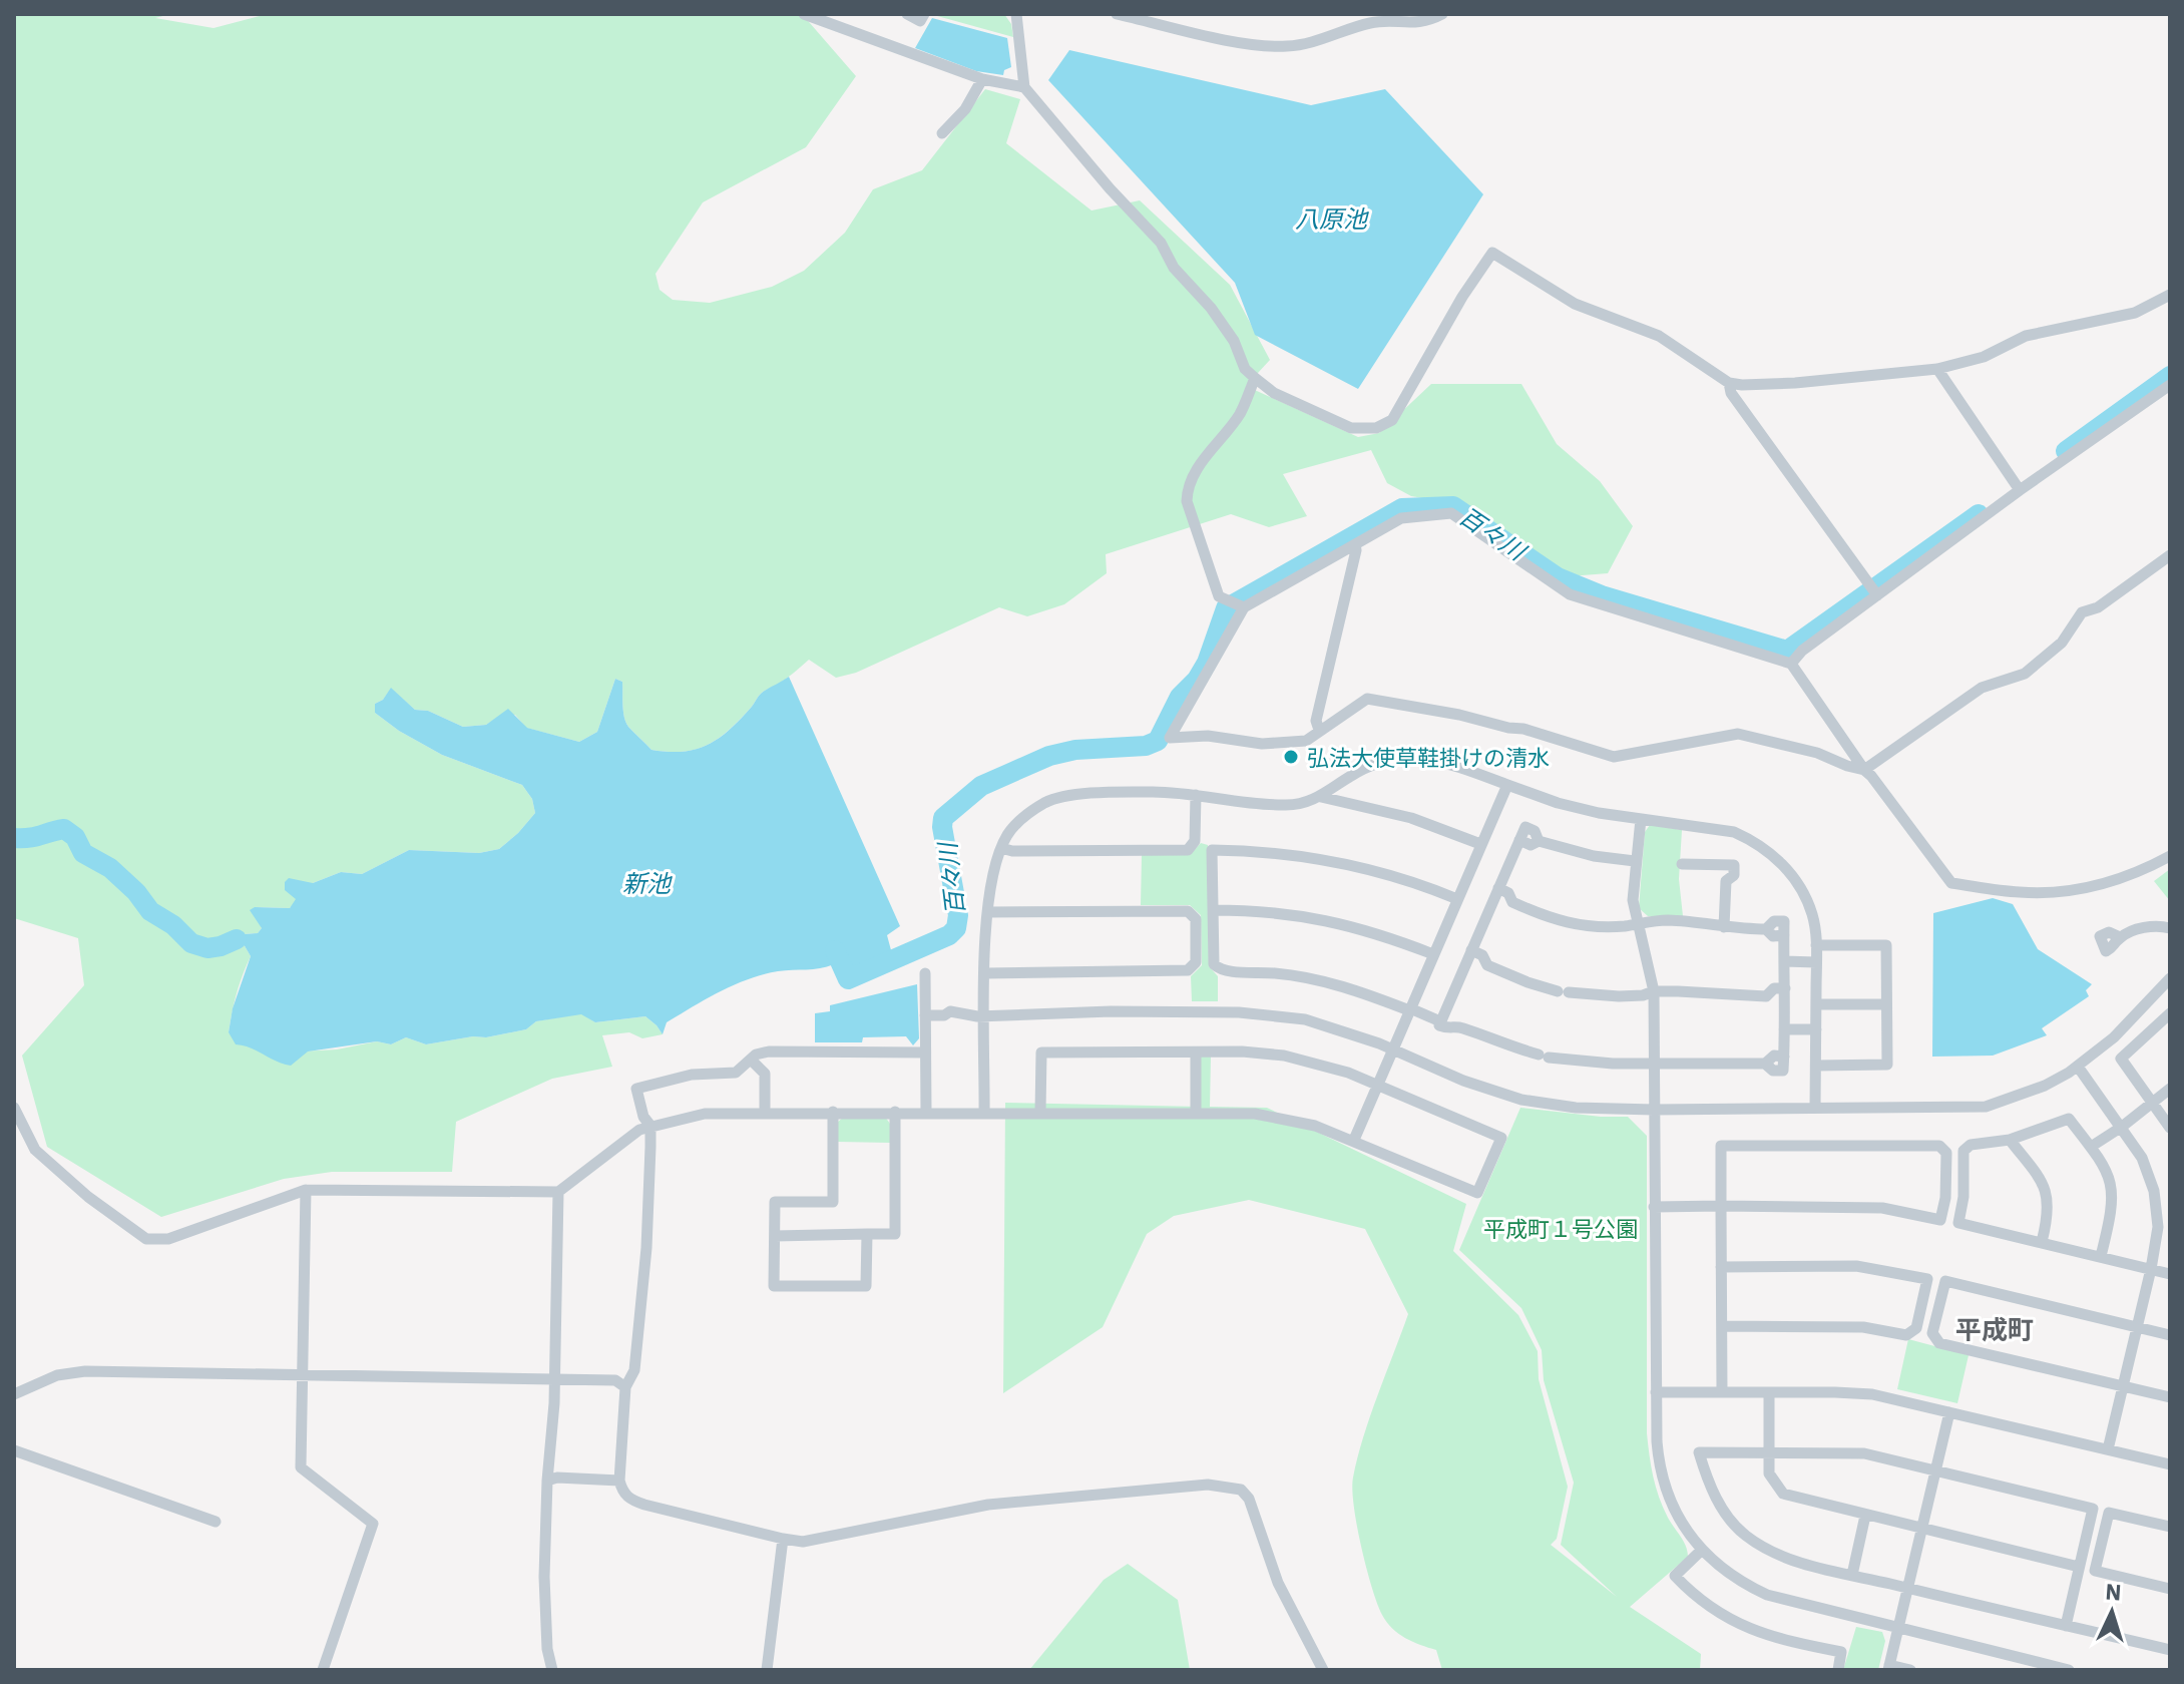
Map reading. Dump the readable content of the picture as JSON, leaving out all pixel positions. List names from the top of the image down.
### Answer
{
  "districts": ["平成町"],
  "water": ["八原池", "百々川", "新池"],
  "parks": ["平成町１号公園"],
  "places": ["弘法大使草鞋掛けの清水"],
  "north": "top"
}
